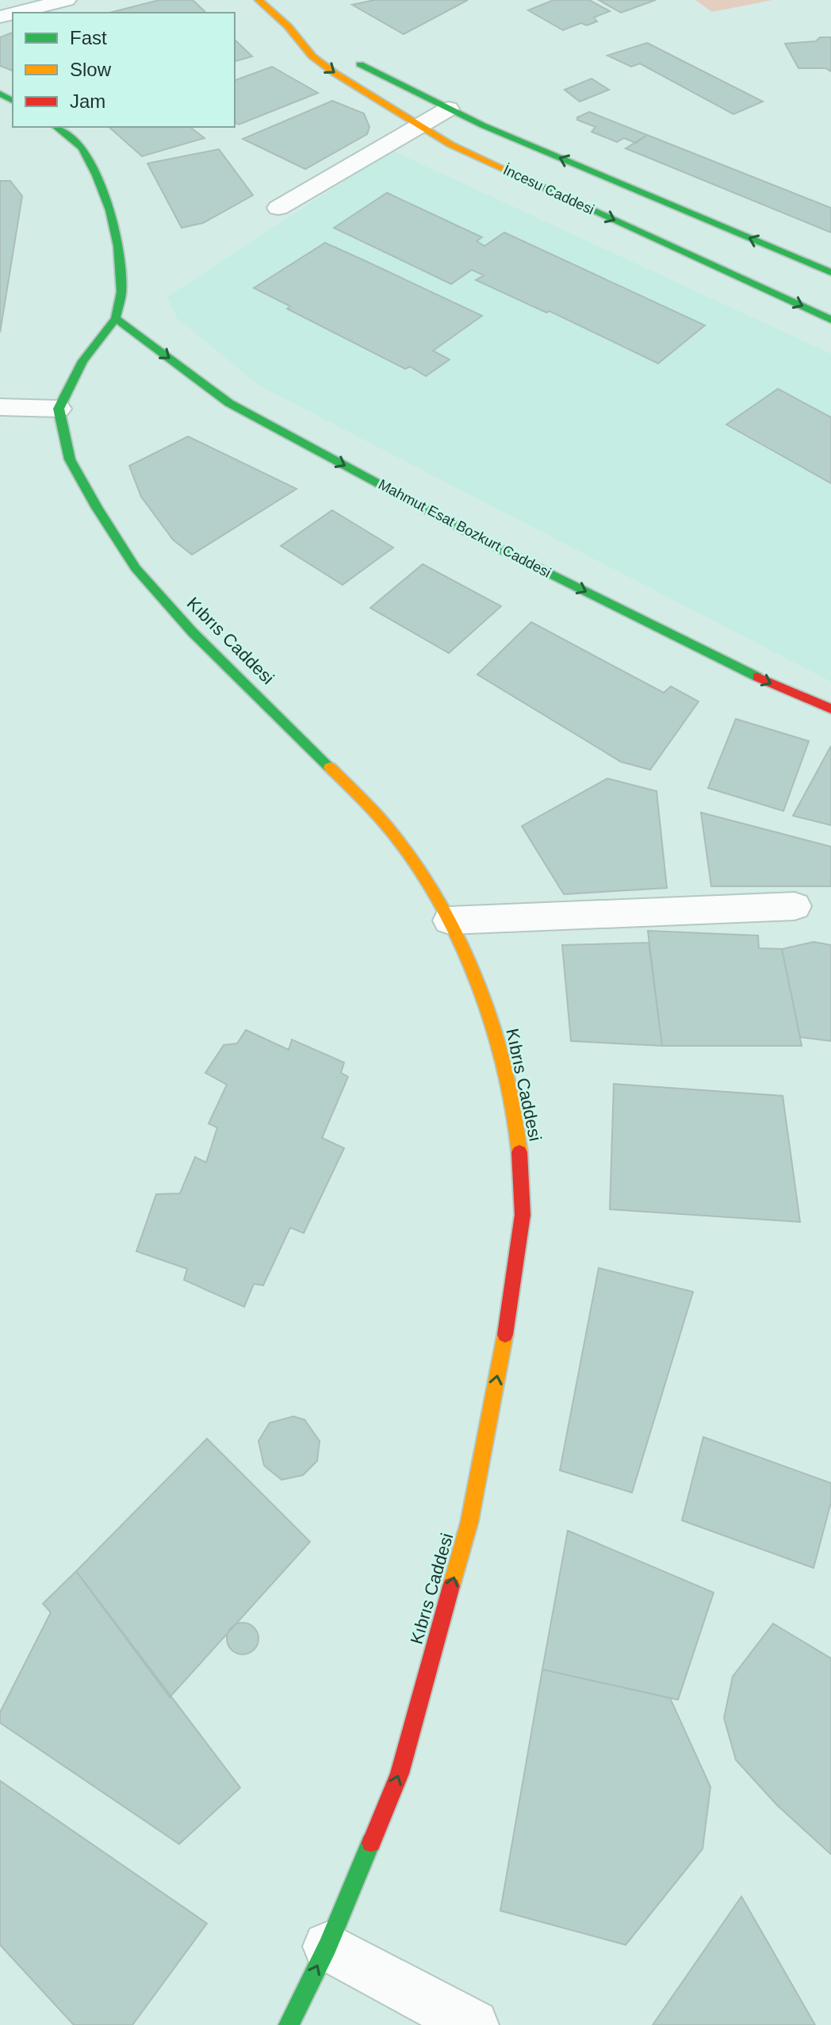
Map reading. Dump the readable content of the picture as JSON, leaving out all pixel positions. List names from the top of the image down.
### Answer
{
  "streets": {
    "main road": ["İncesu Caddesi", "Mahmut Esat Bozkurt Caddesi", "Kıbrıs Caddesi"]
  },
  "one_way": ["Mahmut Esat Bozkurt Caddesi", "Kıbrıs Caddesi"],
  "legend": ["Fast", "Slow", "Jam"]
}
